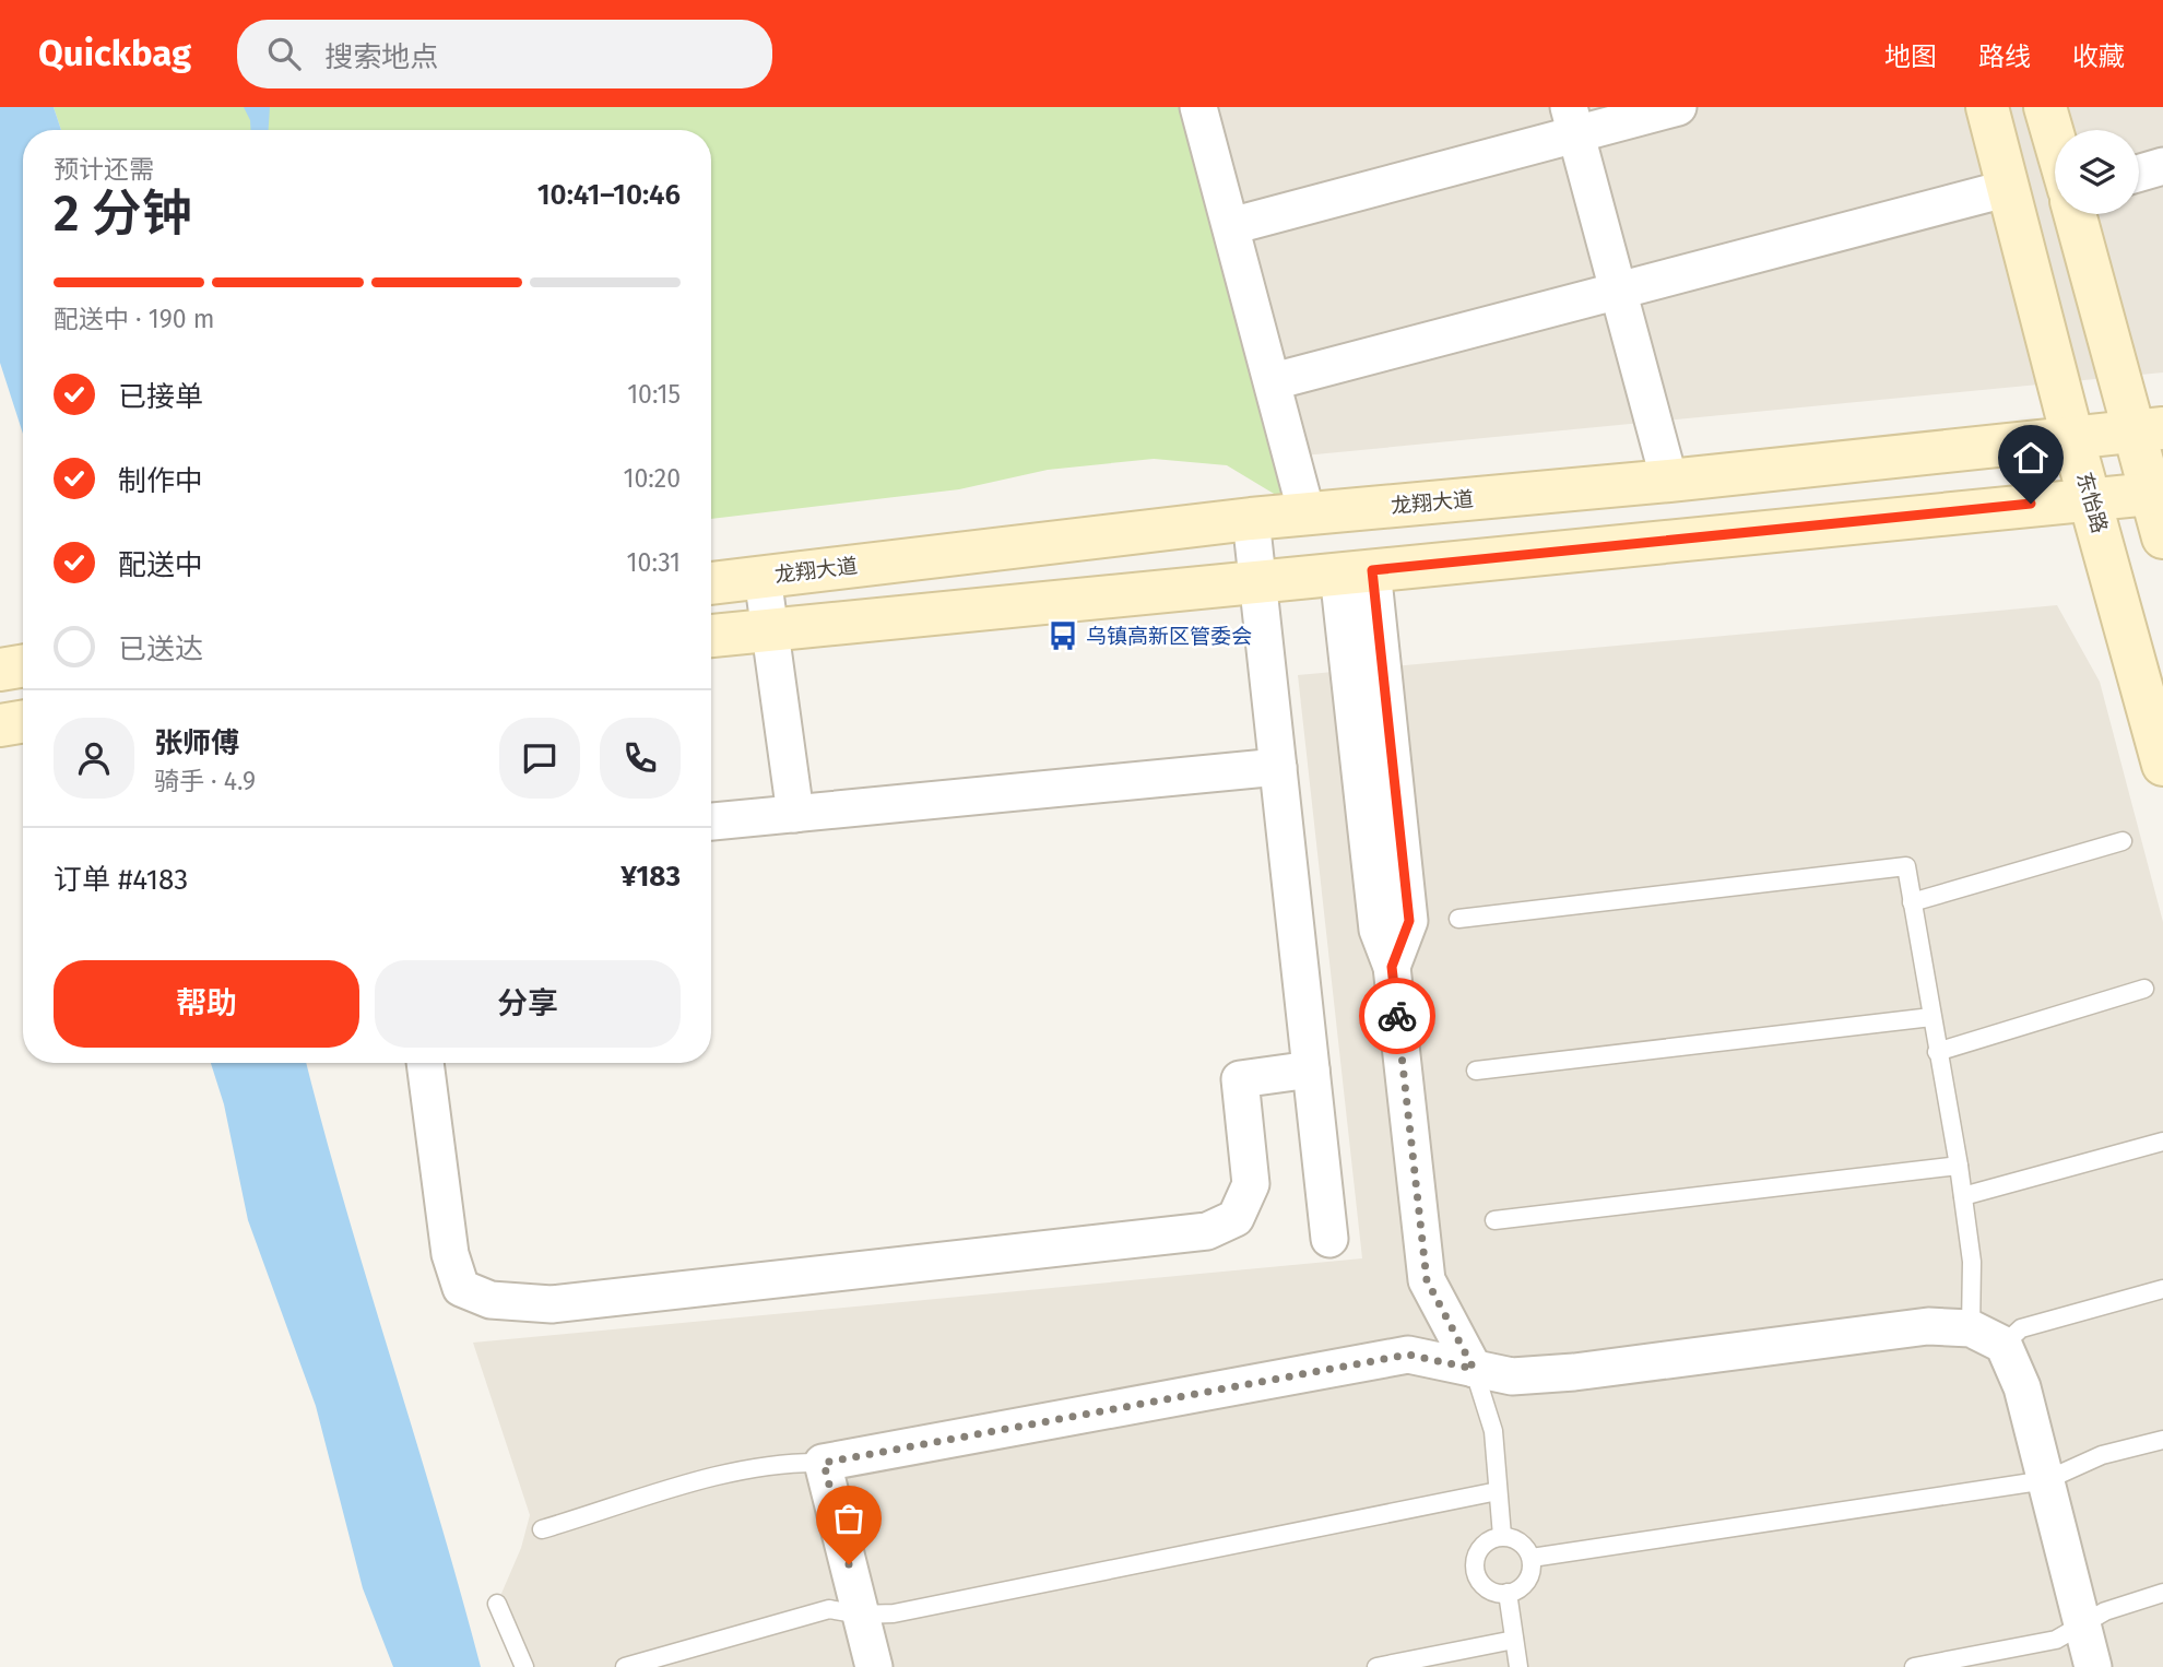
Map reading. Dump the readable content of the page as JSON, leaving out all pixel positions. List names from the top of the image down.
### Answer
{
  "streets": {
    "main road": ["龙翔大道", "东怡路"]
  },
  "crossings": [
    ["龙翔大道", "东怡路"]
  ],
  "places": {
    "bus stop": ["乌镇高新区管委会"]
  },
  "page": {
    "header": "Quickbag",
    "search": "搜索地点",
    "nav": ["地图", "路线", "收藏"],
    "heading": ["2 分钟", "预计还需", "10:41–10:46"],
    "panel": [
      "张师傅",
      "骑手 · 4.9",
      "订单 #4183",
      "¥183"
    ],
    "bar": "配送中 · 190 m",
    "list": [
      ["已接单", "10:15"],
      ["制作中", "10:20"],
      ["配送中", "10:31"],
      "已送达"
    ],
    "buttons": ["帮助", "分享"]
  }
}
